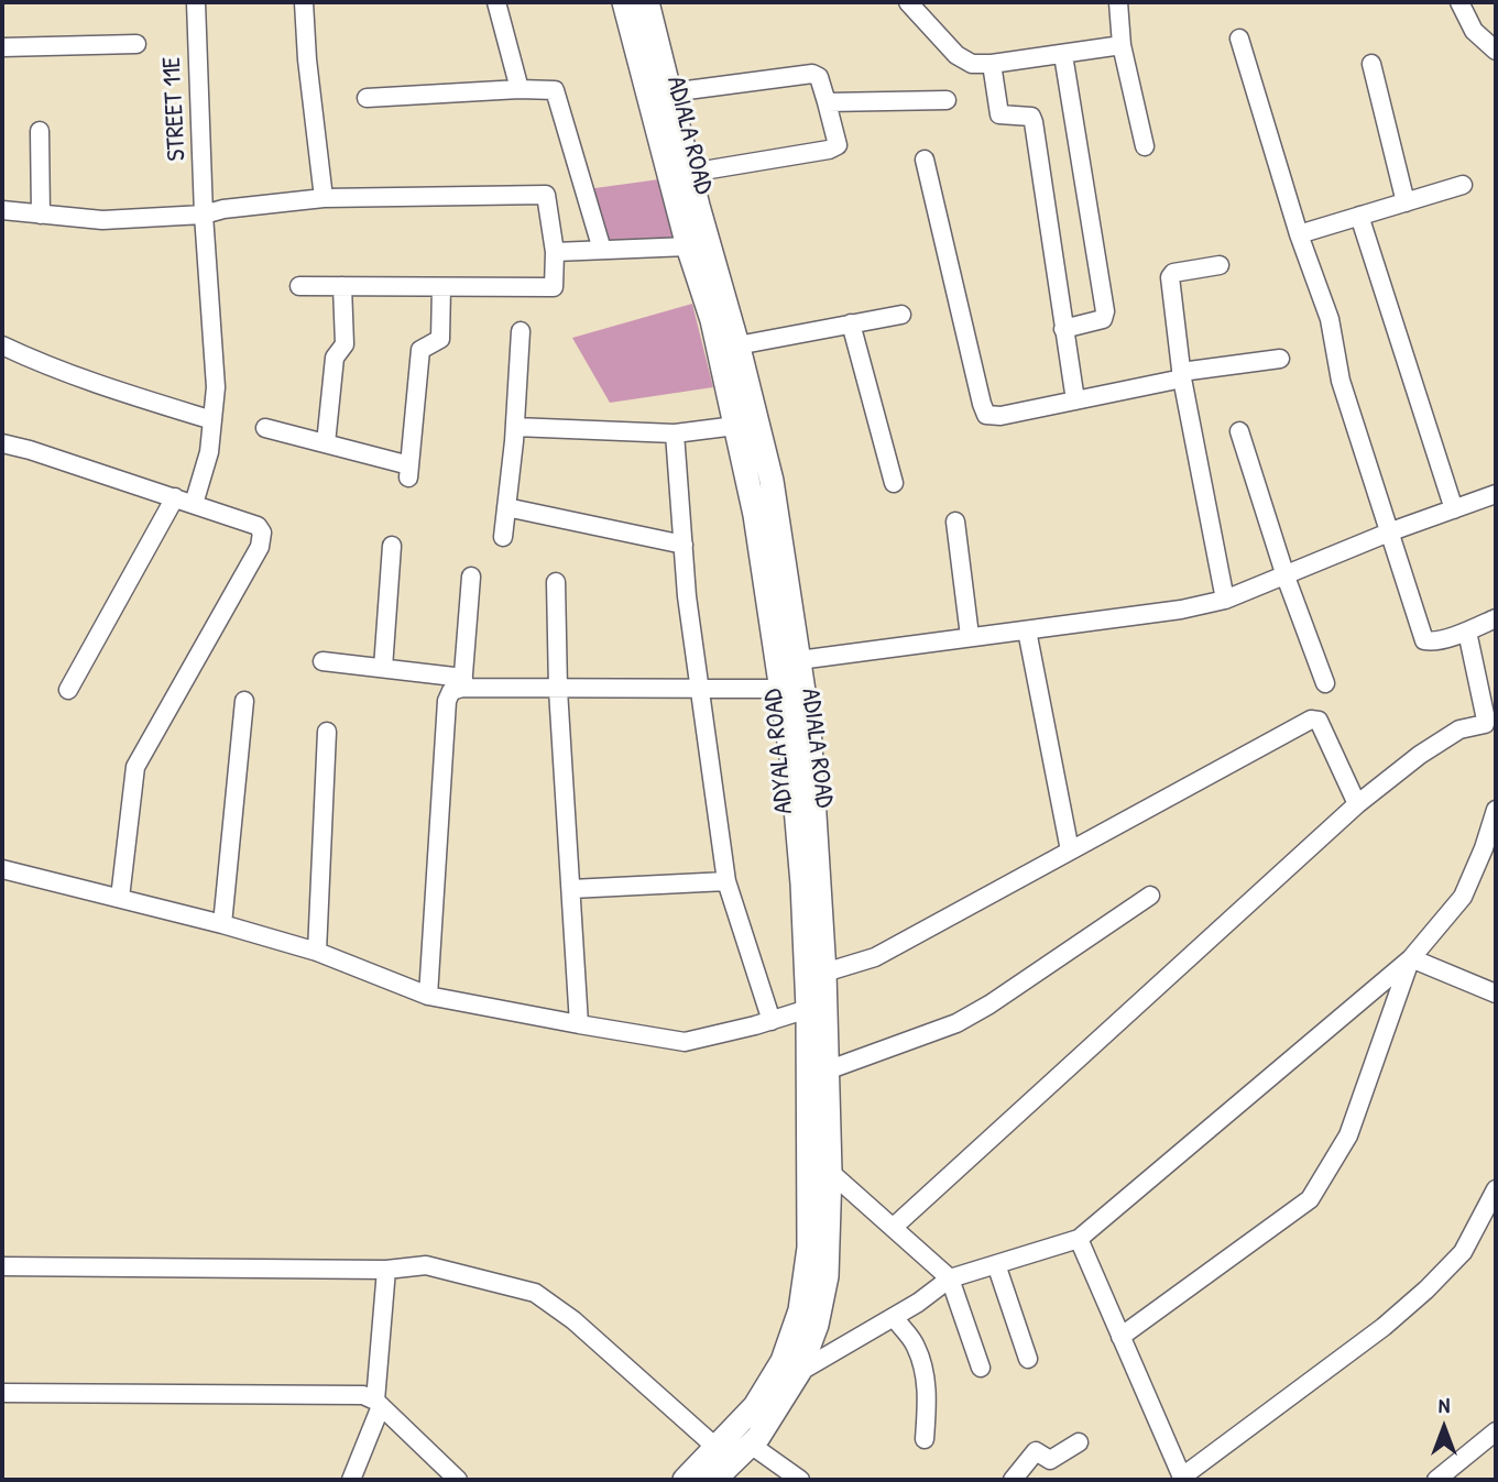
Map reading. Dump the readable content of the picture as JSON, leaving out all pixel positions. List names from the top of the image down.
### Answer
{
  "streets": {
    "main road": ["ADIALA ROAD", "ADYALA ROAD"],
    "street": ["STREET 11E"]
  },
  "crossings": [
    ["ADIALA ROAD", "ADYALA ROAD"]
  ],
  "north": "top"
}
